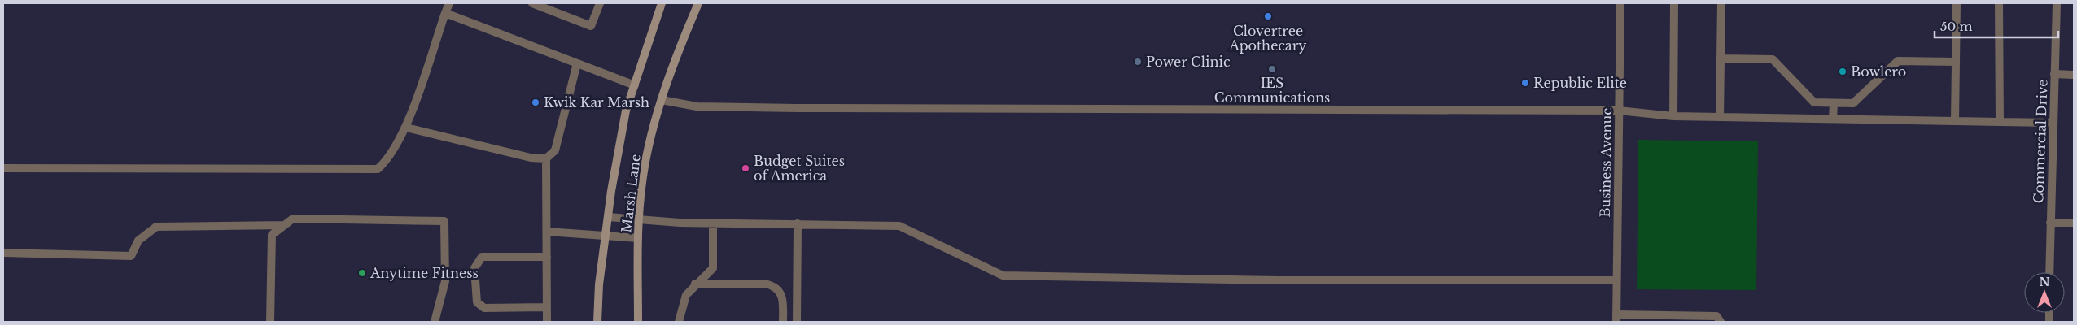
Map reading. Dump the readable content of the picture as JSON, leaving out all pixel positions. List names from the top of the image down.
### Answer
{
  "streets": {
    "main road": ["Marsh Lane"],
    "street": ["Commercial Drive", "Business Avenue"]
  },
  "places": [
    "Clovertree Apothecary",
    "Power Clinic",
    "IES Communications",
    "Bowlero",
    "Republic Elite",
    "Kwik Kar Marsh",
    "Budget Suites of America",
    "Anytime Fitness"
  ],
  "scale_bar": "50 m",
  "north": "top"
}
